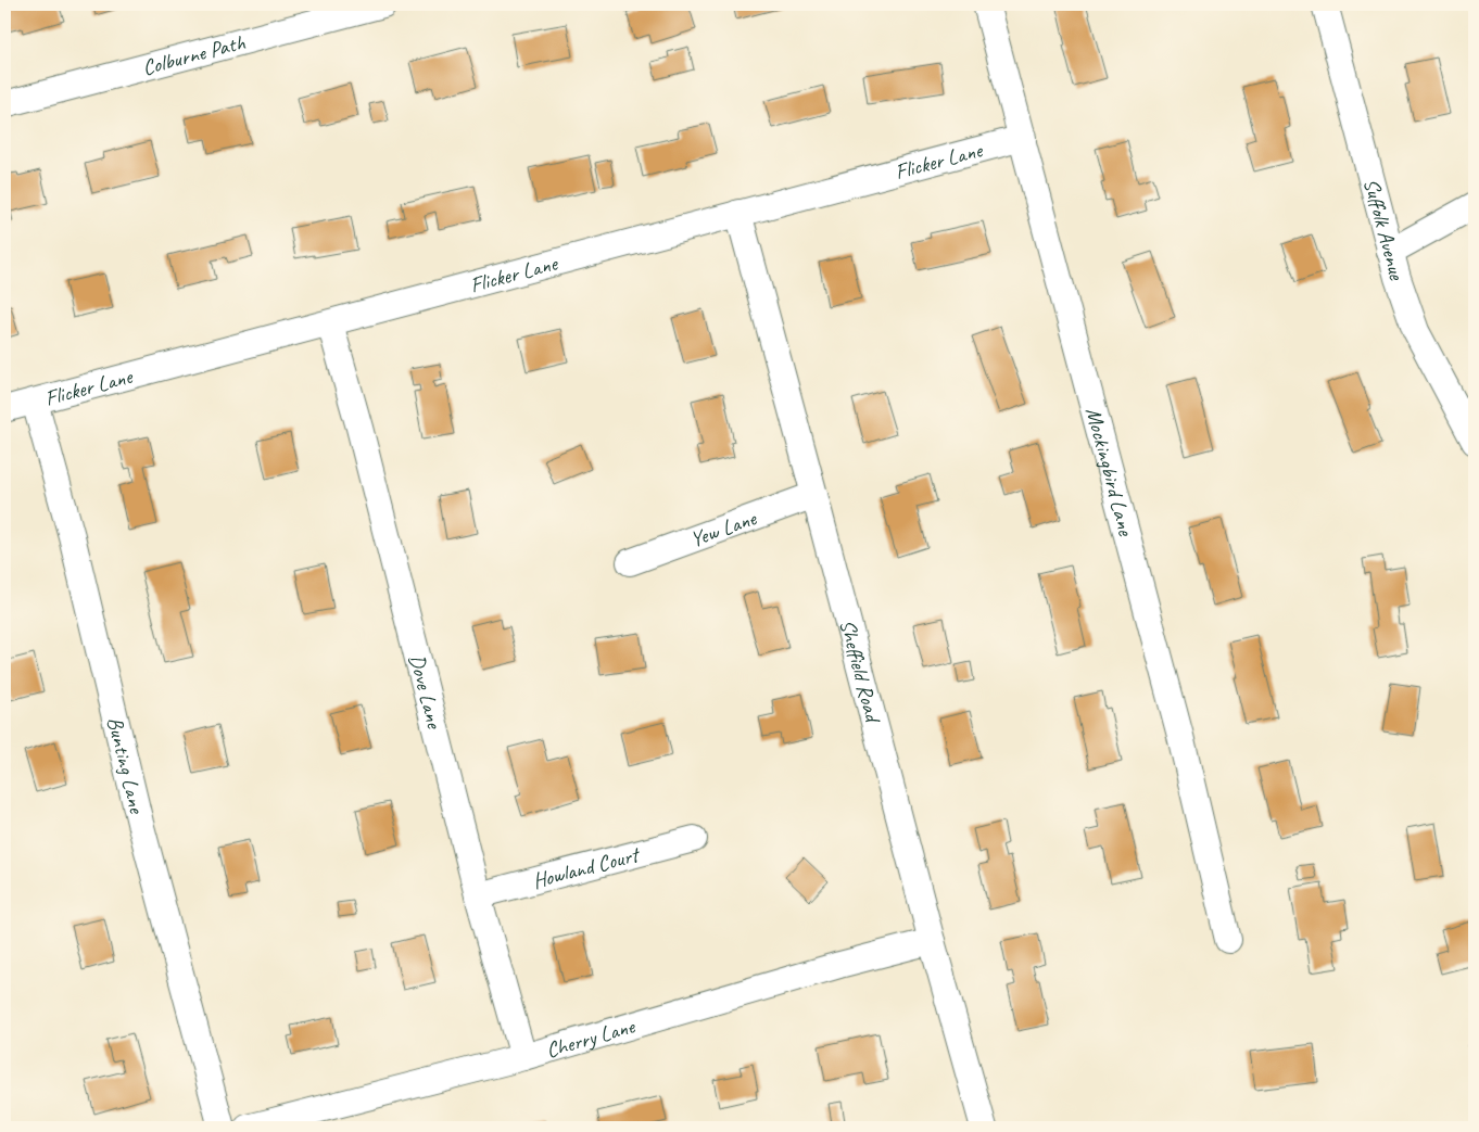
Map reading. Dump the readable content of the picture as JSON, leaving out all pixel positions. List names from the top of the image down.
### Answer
{
  "streets": {
    "street": [
      "Colburne Path",
      "Flicker Lane",
      "Suffolk Avenue",
      "Mockingbird Lane",
      "Yew Lane",
      "Sheffield Road",
      "Dove Lane",
      "Bunting Lane",
      "Howland Court",
      "Cherry Lane"
    ]
  },
  "crossings": [
    ["Flicker Lane", "Mockingbird Lane"],
    ["Flicker Lane", "Sheffield Road"],
    ["Flicker Lane", "Dove Lane"],
    ["Flicker Lane", "Bunting Lane"],
    ["Yew Lane", "Sheffield Road"],
    ["Sheffield Road", "Cherry Lane"],
    ["Dove Lane", "Howland Court"],
    ["Dove Lane", "Cherry Lane"]
  ]
}
